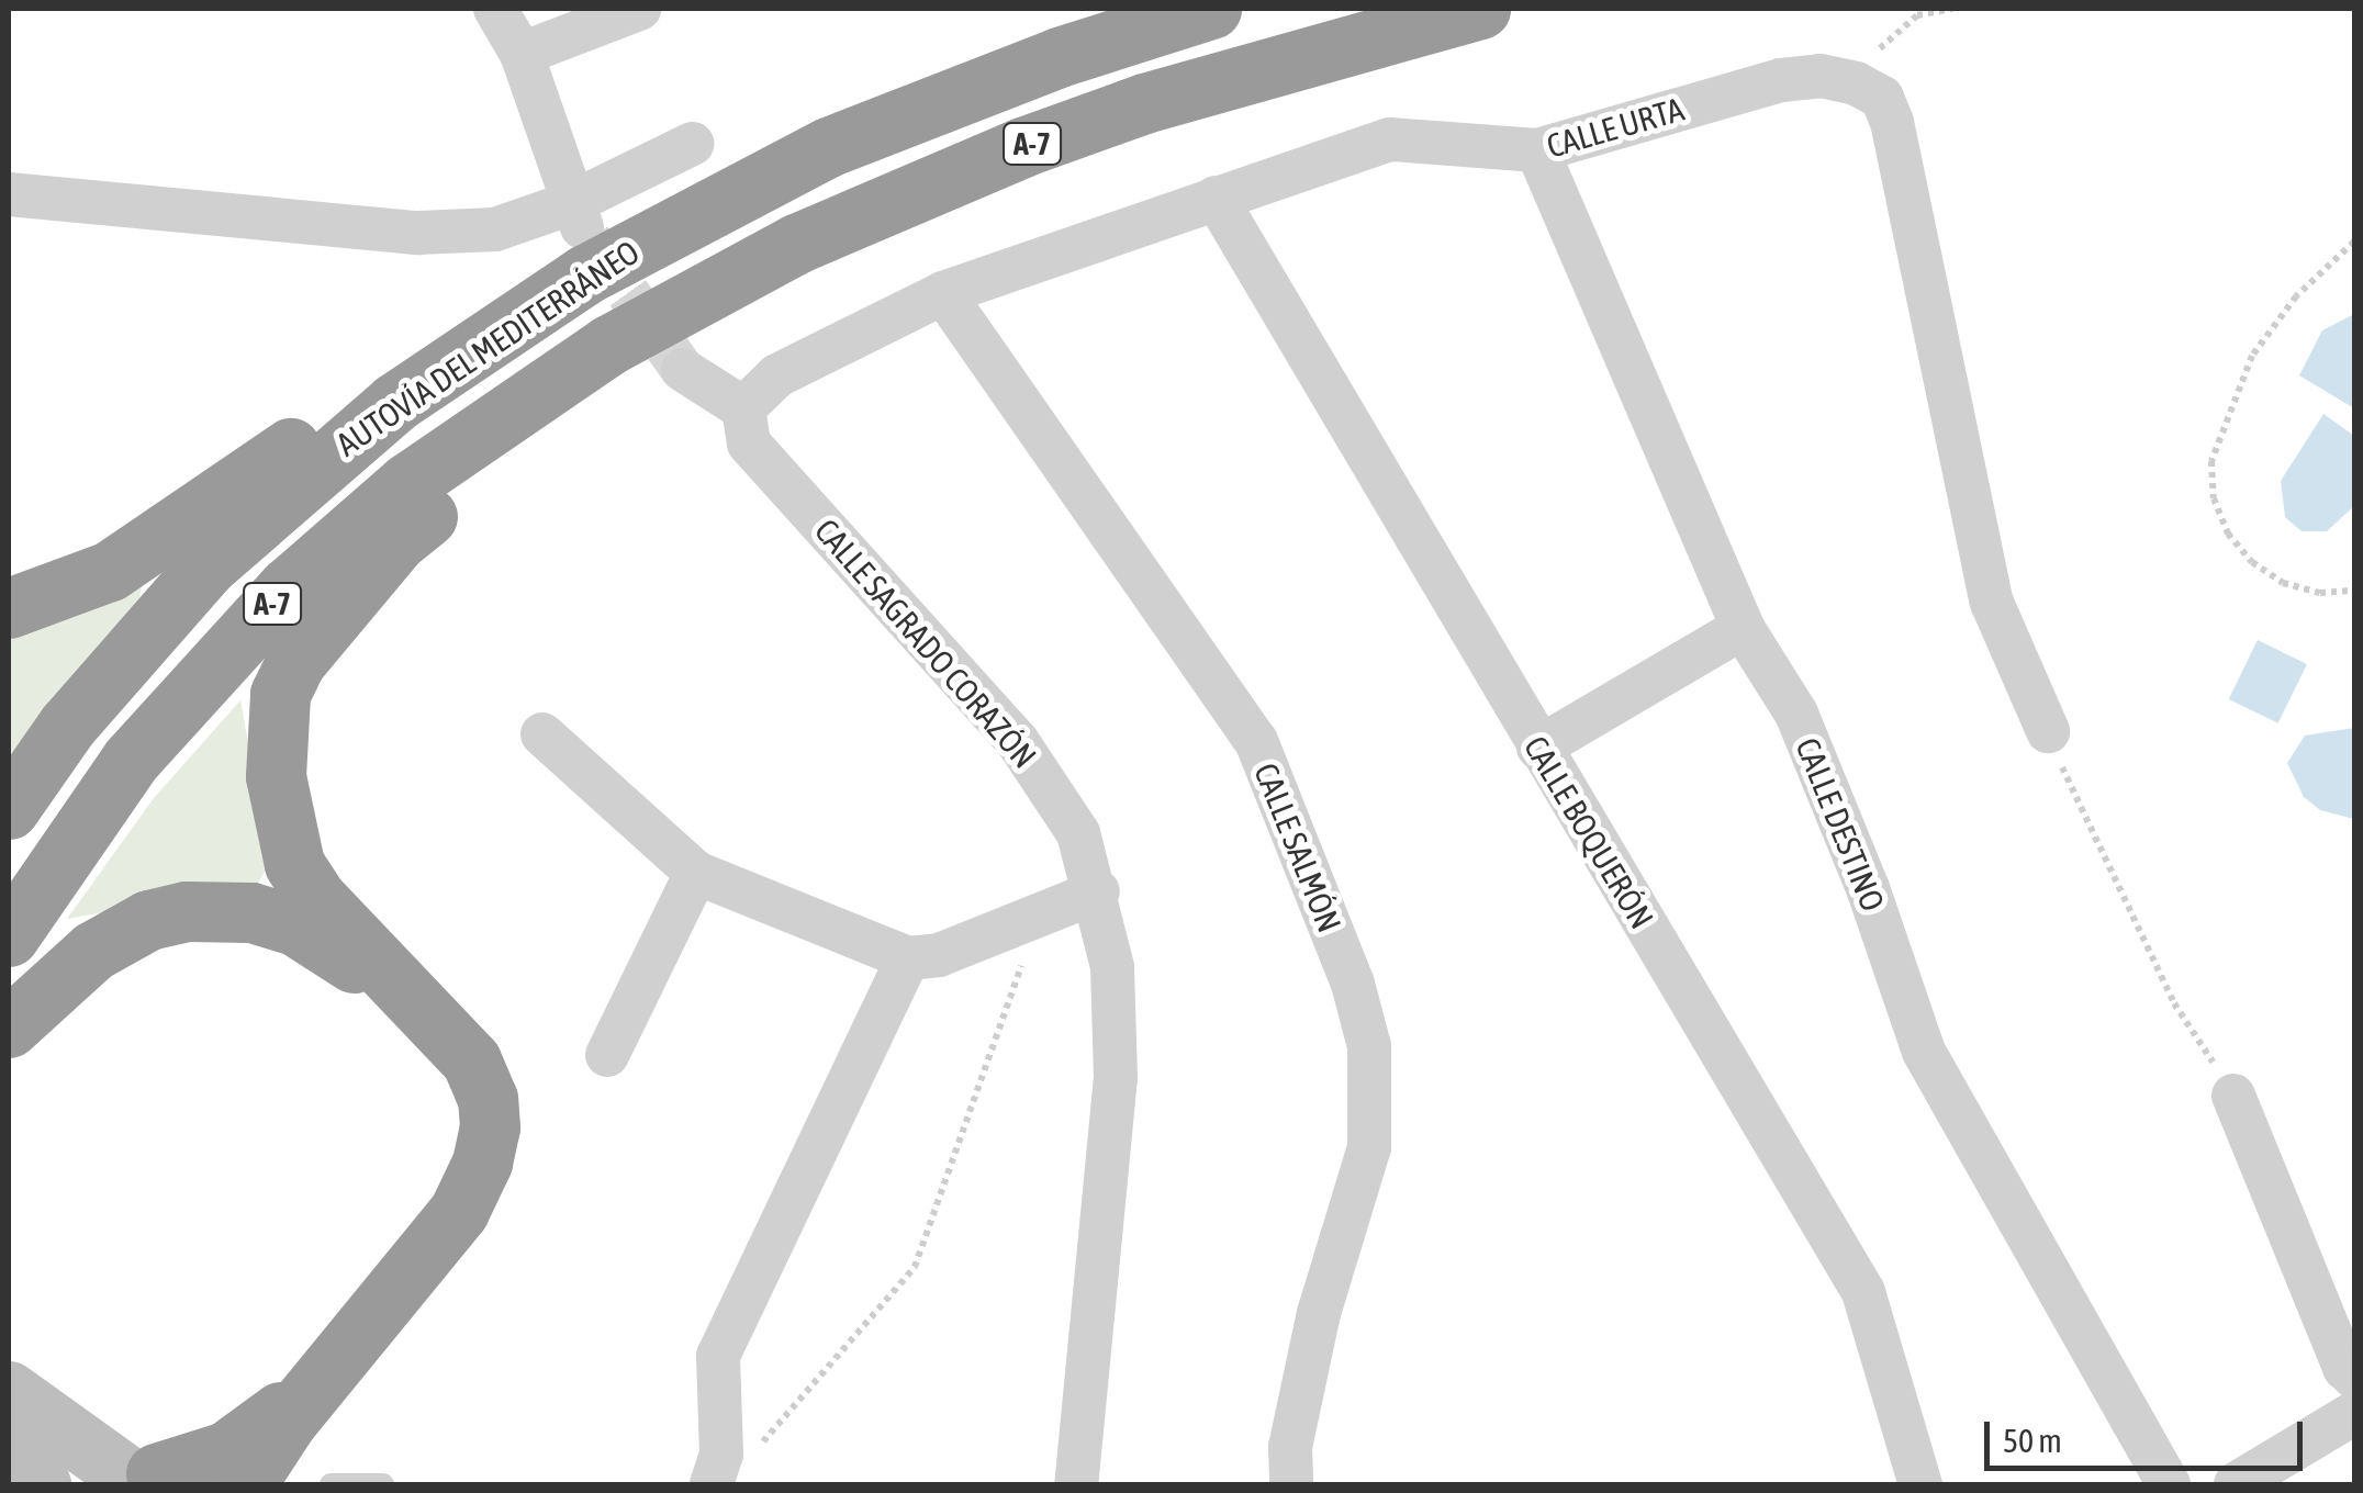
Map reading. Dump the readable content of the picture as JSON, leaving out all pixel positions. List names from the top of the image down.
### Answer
{
  "streets": {
    "highway": ["A-7", "AUTOVÍA DEL MEDITERRÁNEO"],
    "street": [
      "CALLE URTA",
      "CALLE SAGRADO CORAZÓN",
      "CALLE DESTINO",
      "CALLE BOQUERÓN",
      "CALLE SALMÓN"
    ]
  },
  "crossings": [
    ["CALLE URTA", "CALLE SAGRADO CORAZÓN"],
    ["CALLE URTA", "CALLE DESTINO"],
    ["CALLE URTA", "CALLE BOQUERÓN"],
    ["CALLE URTA", "CALLE SALMÓN"]
  ],
  "scale_bar": "50 m"
}
